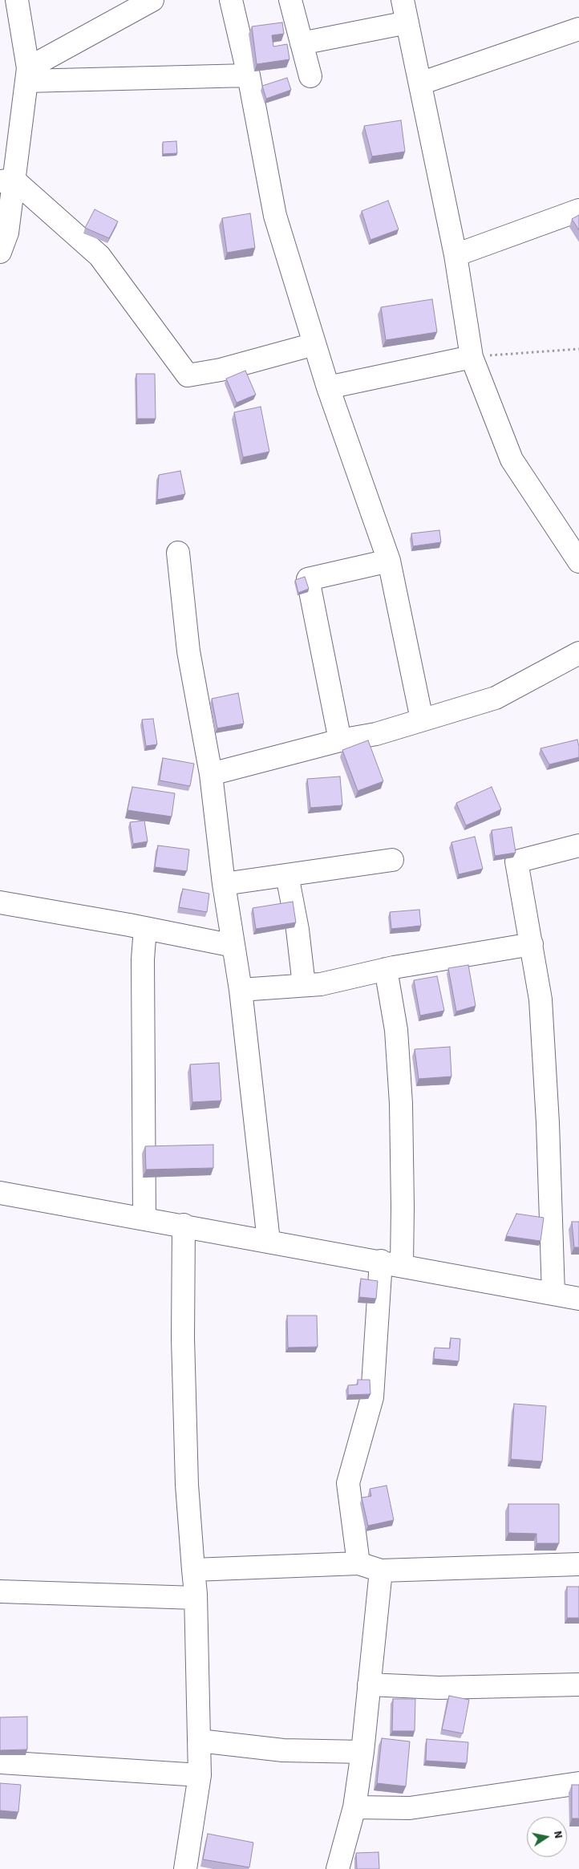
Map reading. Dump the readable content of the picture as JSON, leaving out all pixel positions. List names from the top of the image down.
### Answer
{
  "north": "right"
}
